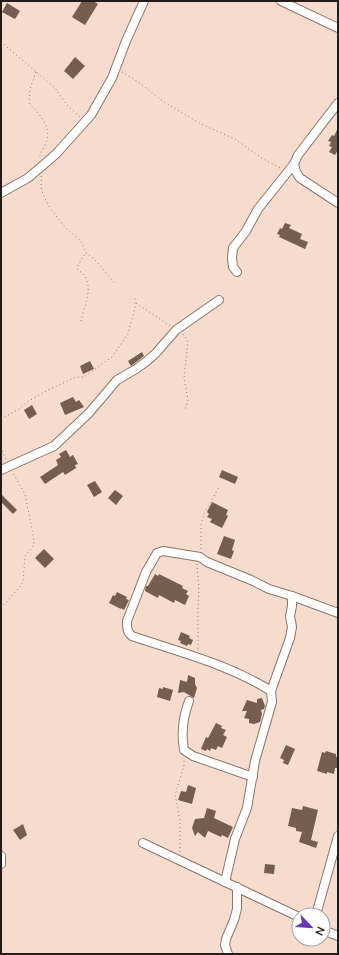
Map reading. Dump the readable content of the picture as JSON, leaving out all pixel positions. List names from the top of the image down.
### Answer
{
  "north": "bottom right"
}
